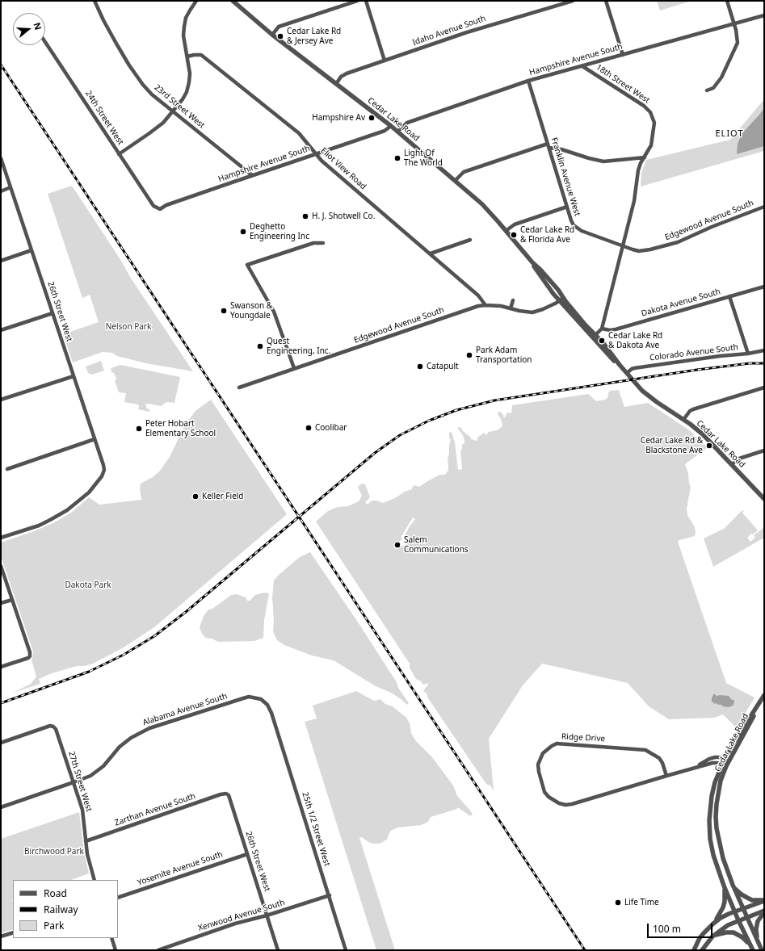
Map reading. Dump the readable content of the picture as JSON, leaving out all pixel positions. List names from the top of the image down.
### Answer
{
  "streets": {
    "street": [
      "Idaho Avenue South",
      "Hampshire Avenue South",
      "18th Street West",
      "23rd Street West",
      "24th Street West",
      "Cedar Lake Road",
      "Eliot View Road",
      "Franklin Avenue West",
      "Edgewood Avenue South",
      "Dakota Avenue South",
      "26th Street West",
      "Colorado Avenue South",
      "Alabama Avenue South",
      "Ridge Drive",
      "27th Street West",
      "Zarthan Avenue South",
      "25th 1/2 Street West",
      "Yosemite Avenue South",
      "Xenwood Avenue South"
    ]
  },
  "crossings": [
    ["Idaho Avenue South", "Cedar Lake Road"],
    ["Hampshire Avenue South", "18th Street West"],
    ["Hampshire Avenue South", "23rd Street West"],
    ["Hampshire Avenue South", "24th Street West"],
    ["Hampshire Avenue South", "Cedar Lake Road"],
    ["Hampshire Avenue South", "Eliot View Road"],
    ["Hampshire Avenue South", "Franklin Avenue West"],
    ["18th Street West", "Franklin Avenue West"],
    ["18th Street West", "Edgewood Avenue South"],
    ["Cedar Lake Road", "Edgewood Avenue South"],
    ["Cedar Lake Road", "Colorado Avenue South"],
    ["Cedar Lake Road", "Ridge Drive"],
    ["Eliot View Road", "Edgewood Avenue South"],
    ["Franklin Avenue West", "Edgewood Avenue South"],
    ["26th Street West", "Zarthan Avenue South"],
    ["26th Street West", "Yosemite Avenue South"],
    ["26th Street West", "Xenwood Avenue South"],
    ["Alabama Avenue South", "27th Street West"],
    ["Alabama Avenue South", "25th 1/2 Street West"],
    ["27th Street West", "Zarthan Avenue South"],
    ["25th 1/2 Street West", "Xenwood Avenue South"]
  ],
  "districts": ["ELIOT"],
  "parks": ["Nelson Park", "Dakota Park", "Birchwood Park"],
  "places": [
    "Cedar Lake Rd & Jersey Ave",
    "Hampshire Av",
    "Light Of The World",
    "H. J. Shotwell Co.",
    "Deghetto Engineering Inc",
    "Cedar Lake Rd & Florida Ave",
    "Swanson & Youngdale",
    "Cedar Lake Rd & Dakota Ave",
    "Quest Engineering, Inc.",
    "Park Adam Transportation",
    "Catapult",
    "Coolibar",
    "Peter Hobart Elementary School",
    "Cedar Lake Rd & Blackstone Ave",
    "Keller Field",
    "Salem Communications",
    "Life Time"
  ],
  "legend": ["Road", "Railway", "Park"],
  "scale_bar": "100 m",
  "north": "right"
}
